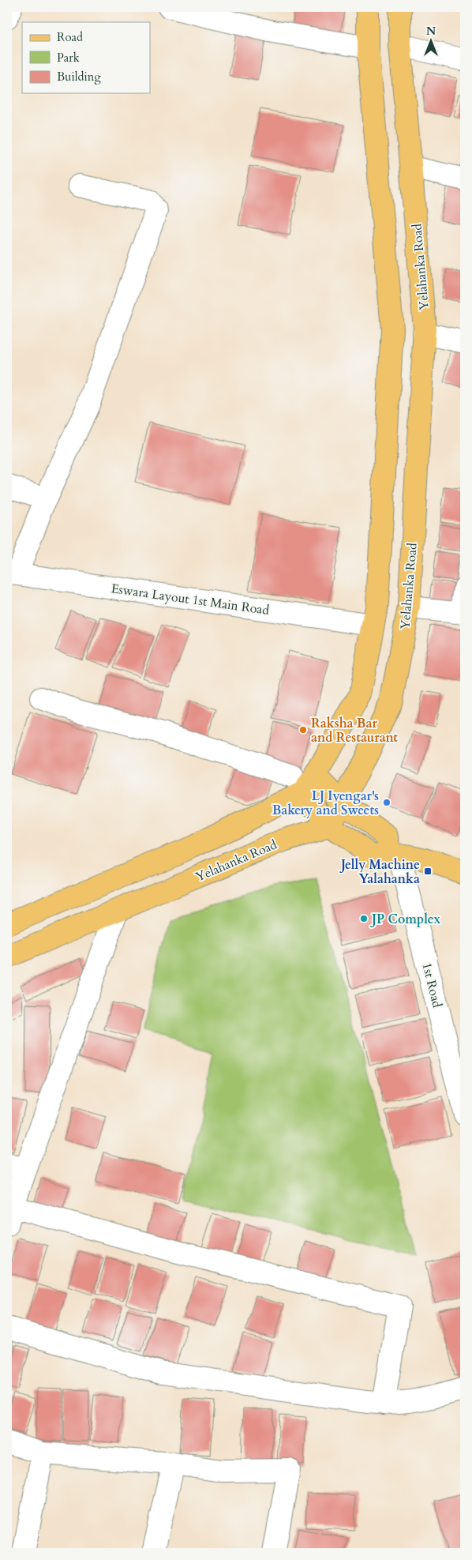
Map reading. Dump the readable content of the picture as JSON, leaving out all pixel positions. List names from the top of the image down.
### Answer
{
  "streets": {
    "main road": ["Yelahanka Road"],
    "street": ["Eswara Layout 1st Main Road", "1st Road"]
  },
  "places": {
    "other": ["Raksha Bar and Restaurant", "LJ Iyengar's Bakery and Sweets", "JP Complex"],
    "transit": ["Jelly Machine Yalahanka"]
  },
  "legend": ["Road", "Park", "Building"],
  "north": "top"
}
